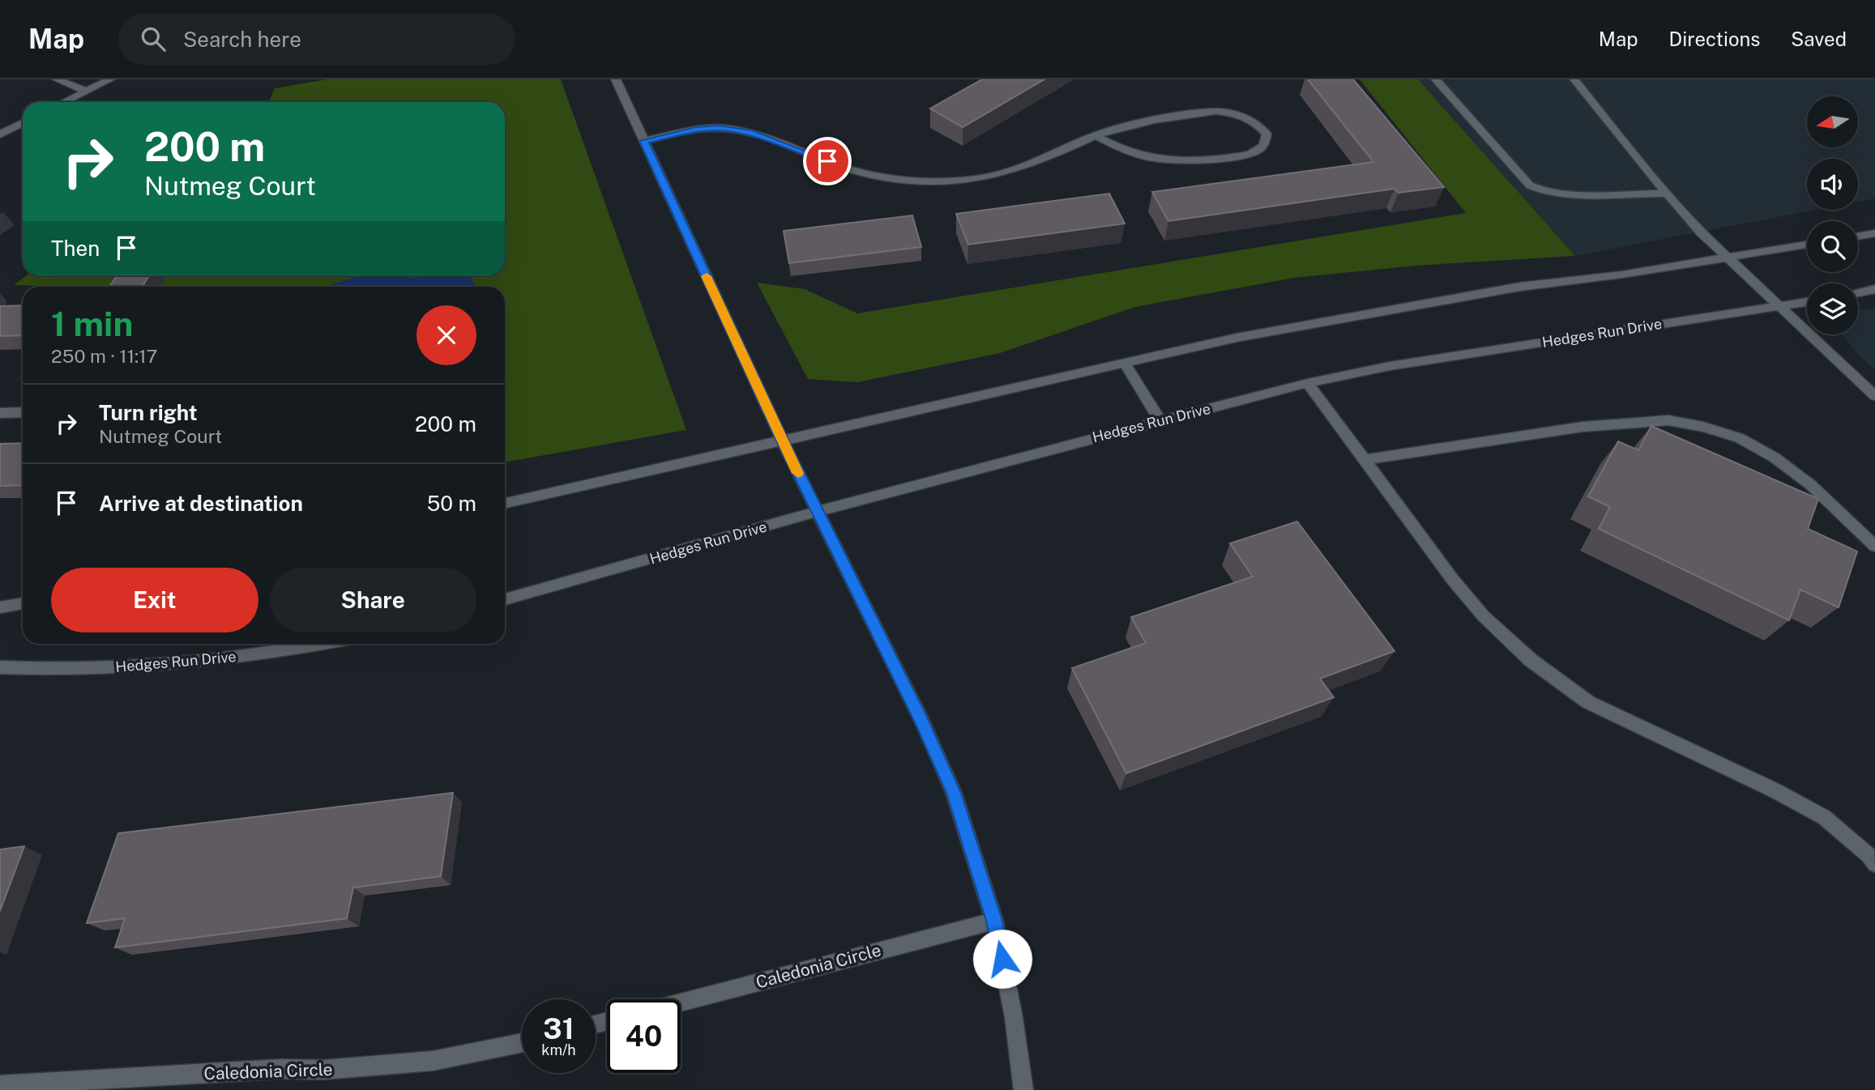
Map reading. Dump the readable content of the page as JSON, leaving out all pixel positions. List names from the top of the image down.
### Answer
{
  "streets": {
    "street": ["Hedges Run Drive", "Caledonia Circle"]
  },
  "north": "left",
  "page": {
    "header": "Map",
    "search": "Search here",
    "nav": ["Map", "Directions", "Saved"],
    "turn": ["200 m", "Nutmeg Court"],
    "then": "Then",
    "heading": ["1 min", "250 m · 11:17"],
    "list": [
      {
        "name": "Turn right",
        "note": "Nutmeg Court",
        "value": "200 m"
      },
      {
        "name": "Arrive at destination",
        "value": "50 m"
      }
    ],
    "buttons": ["Exit", "Share"],
    "speed": "31 km/h",
    "limit": "40"
  }
}
